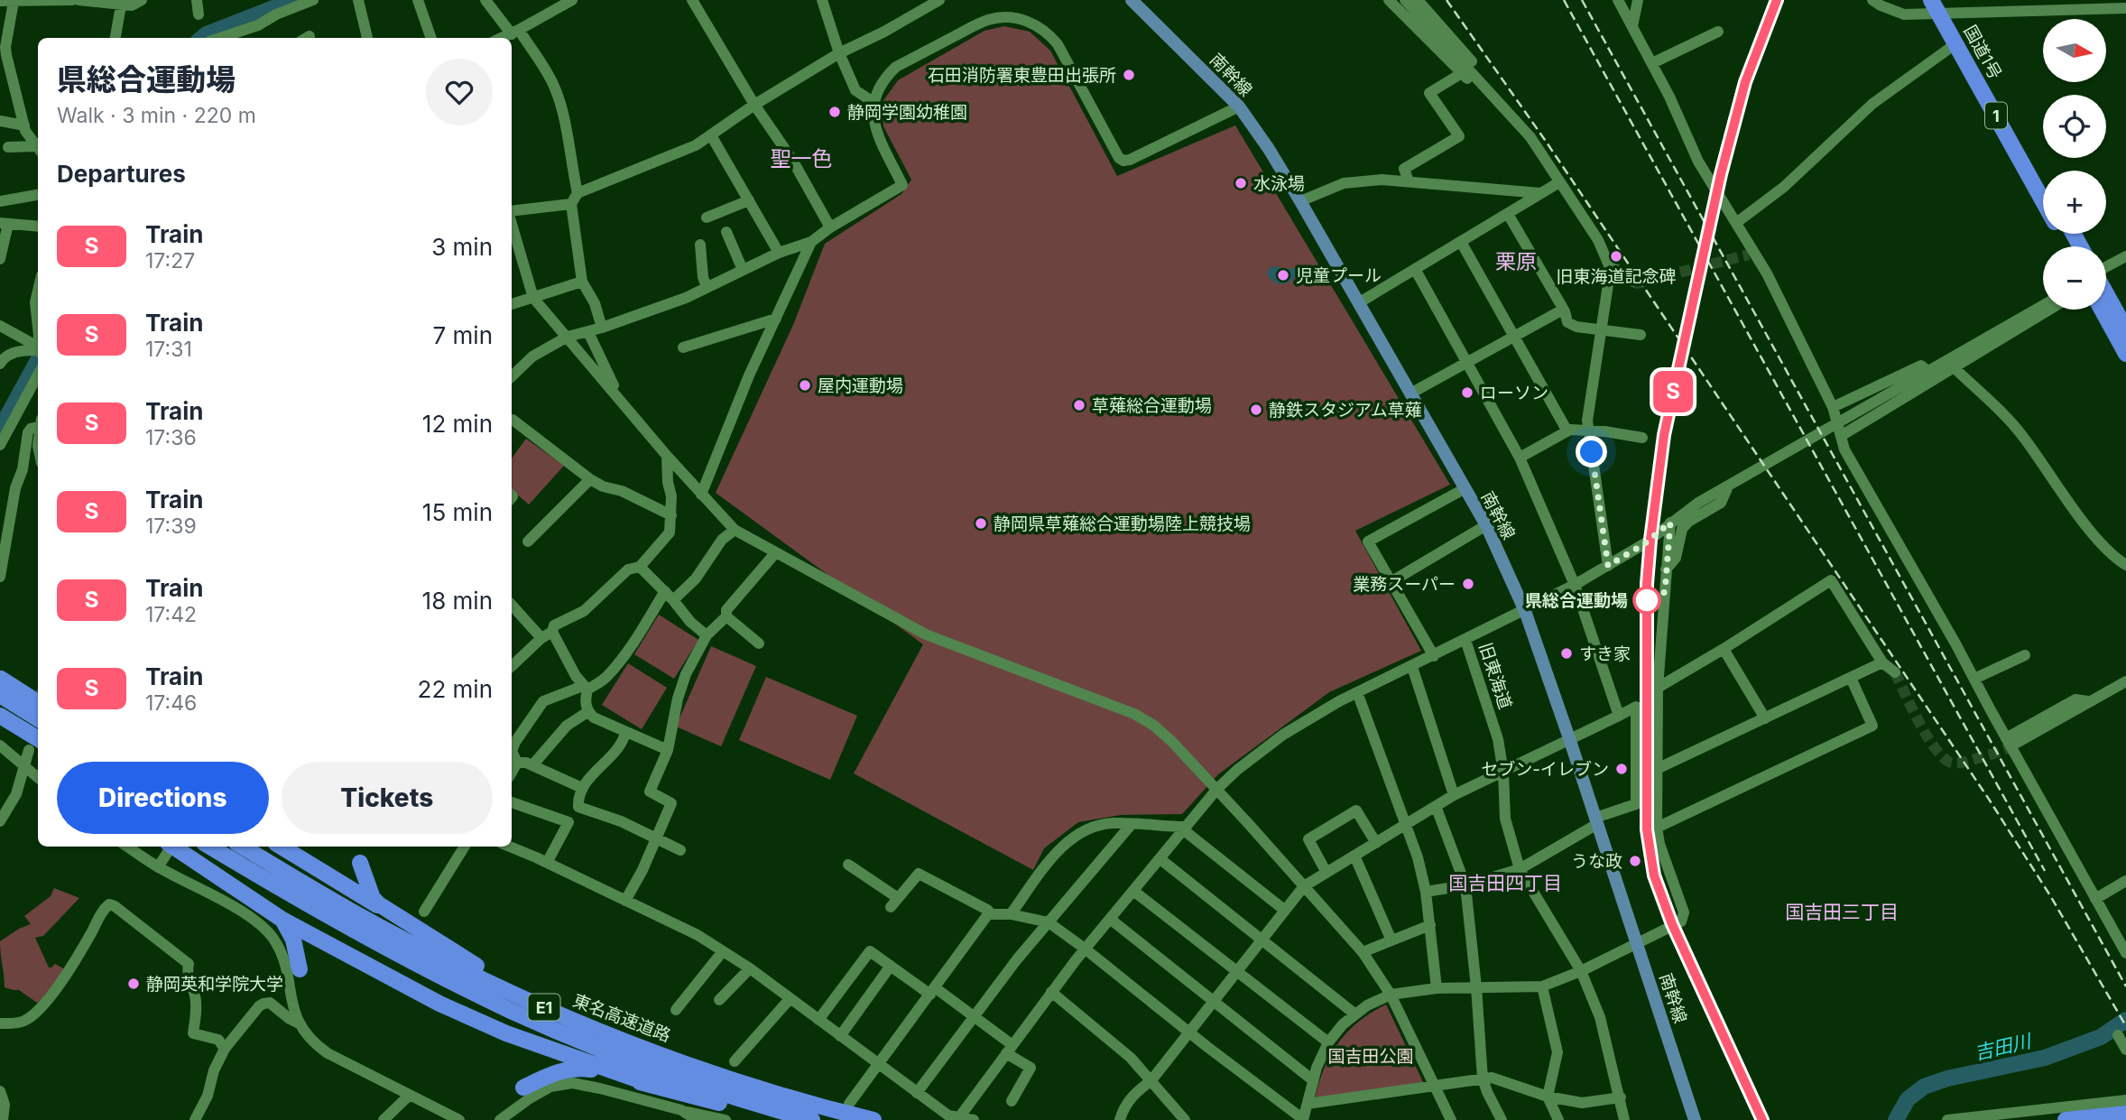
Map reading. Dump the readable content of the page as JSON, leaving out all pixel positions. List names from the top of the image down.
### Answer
{
  "streets": {
    "highway": [
      "国道1号",
      "1",
      "E1",
      "東名高速道路"
    ],
    "main road": ["南幹線"],
    "street": ["旧東海道"]
  },
  "crossings": [
    ["南幹線", "旧東海道"]
  ],
  "districts": [
    "聖一色",
    "栗原",
    "国吉田四丁目",
    "国吉田三丁目"
  ],
  "water": ["吉田川"],
  "parks": ["国吉田公園"],
  "places": [
    "石田消防署東豊田出張所",
    "静岡学園幼稚園",
    "水泳場",
    "旧東海道記念碑",
    "児童プール",
    "屋内運動場",
    "ローソン",
    "草薙総合運動場",
    "静鉄スタジアム草薙",
    "静岡県草薙総合運動場陸上競技場",
    "業務スーパー",
    "県総合運動場",
    "すき家",
    "セブン-イレブン",
    "うな政",
    "静岡英和学院大学"
  ],
  "north": "right",
  "page": {
    "on_map": "S",
    "map_buttons": ["+", "−"],
    "heading": [
      ["県総合運動場", "Walk · 3 min · 220 m"],
      "Departures"
    ],
    "list": [
      {
        "mark": "S",
        "name": "Train",
        "note": "17:27",
        "value": "3 min"
      },
      {
        "mark": "S",
        "name": "Train",
        "note": "17:31",
        "value": "7 min"
      },
      {
        "mark": "S",
        "name": "Train",
        "note": "17:36",
        "value": "12 min"
      },
      {
        "mark": "S",
        "name": "Train",
        "note": "17:39",
        "value": "15 min"
      },
      {
        "mark": "S",
        "name": "Train",
        "note": "17:42",
        "value": "18 min"
      },
      {
        "mark": "S",
        "name": "Train",
        "note": "17:46",
        "value": "22 min"
      }
    ],
    "buttons": ["Directions", "Tickets"]
  }
}
